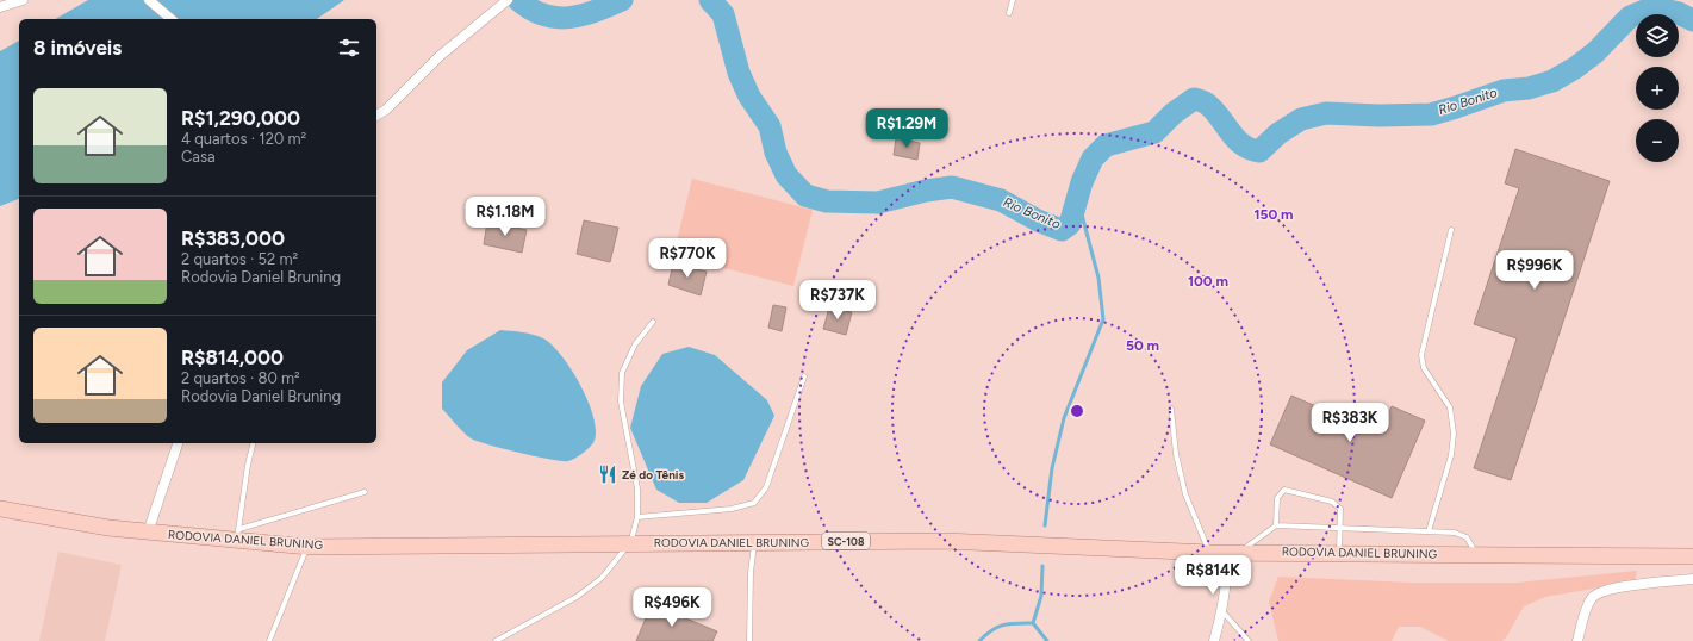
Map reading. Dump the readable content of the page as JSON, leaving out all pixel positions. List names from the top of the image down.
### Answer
{
  "streets": {
    "main road": ["RODOVIA DANIEL BRUNING", "SC-108"]
  },
  "water": ["Rio Bonito"],
  "places": {
    "restaurant": ["Zé do Tênis"]
  },
  "page": {
    "map_buttons": ["+", "−"],
    "heading": "8 imóveis",
    "list": [
      {
        "name": "R$1,290,000",
        "note": "4 quartos · 120 m² · Casa"
      },
      {
        "name": "R$383,000",
        "note": "2 quartos · 52 m² · Rodovia Daniel Bruning"
      },
      {
        "name": "R$814,000",
        "note": "2 quartos · 80 m² · Rodovia Daniel Bruning"
      }
    ],
    "price": [
      "R$1.29M",
      "R$1.18M",
      "R$770K",
      "R$996K",
      "R$737K",
      "R$383K",
      "R$814K",
      "R$496K"
    ]
  },
  "rings": ["150 m", "100 m", "50 m"]
}
